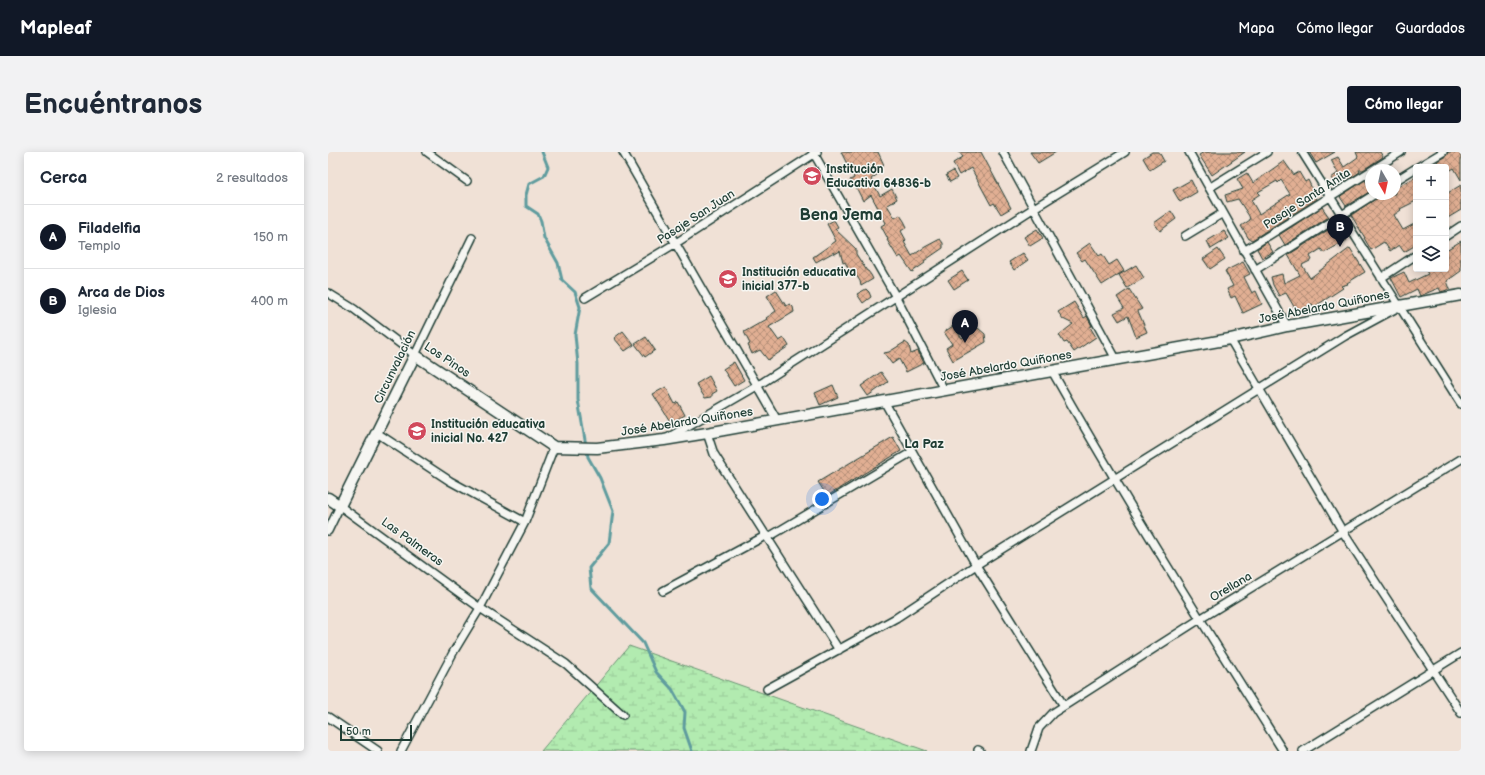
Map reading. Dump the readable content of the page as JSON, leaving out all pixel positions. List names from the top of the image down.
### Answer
{
  "streets": {
    "street": [
      "Pasaje Santa Anita",
      "Pasaje San Juan",
      "José Abelardo Quiñones",
      "Los Pinos",
      "Circunvalación",
      "Las Palmeras",
      "Orellana"
    ]
  },
  "crossings": [
    ["José Abelardo Quiñones", "Los Pinos"],
    ["Los Pinos", "Circunvalación"],
    ["Circunvalación", "Las Palmeras"]
  ],
  "districts": ["Bena Jema", "La Paz"],
  "places": {
    "school or university": ["Institución Educativa 64836-b", "Institución educativa inicial 377-b", "Institución educativa inicial No. 427"]
  },
  "scale_bar": "50 m",
  "north": "bottom",
  "page": {
    "header": "Mapleaf",
    "nav": ["Mapa", "Cómo llegar", "Guardados"],
    "buttons": "Cómo llegar",
    "title": "Encuéntranos",
    "heading": ["Cerca", "2 resultados"],
    "map_buttons": ["+", "−"],
    "list": [
      {
        "mark": "A",
        "name": "Filadelfia",
        "note": "Templo",
        "value": "150 m"
      },
      {
        "mark": "B",
        "name": "Arca de Dios",
        "note": "Iglesia",
        "value": "400 m"
      }
    ],
    "pins": ["B", "A"],
    "scale": "50 m"
  }
}
